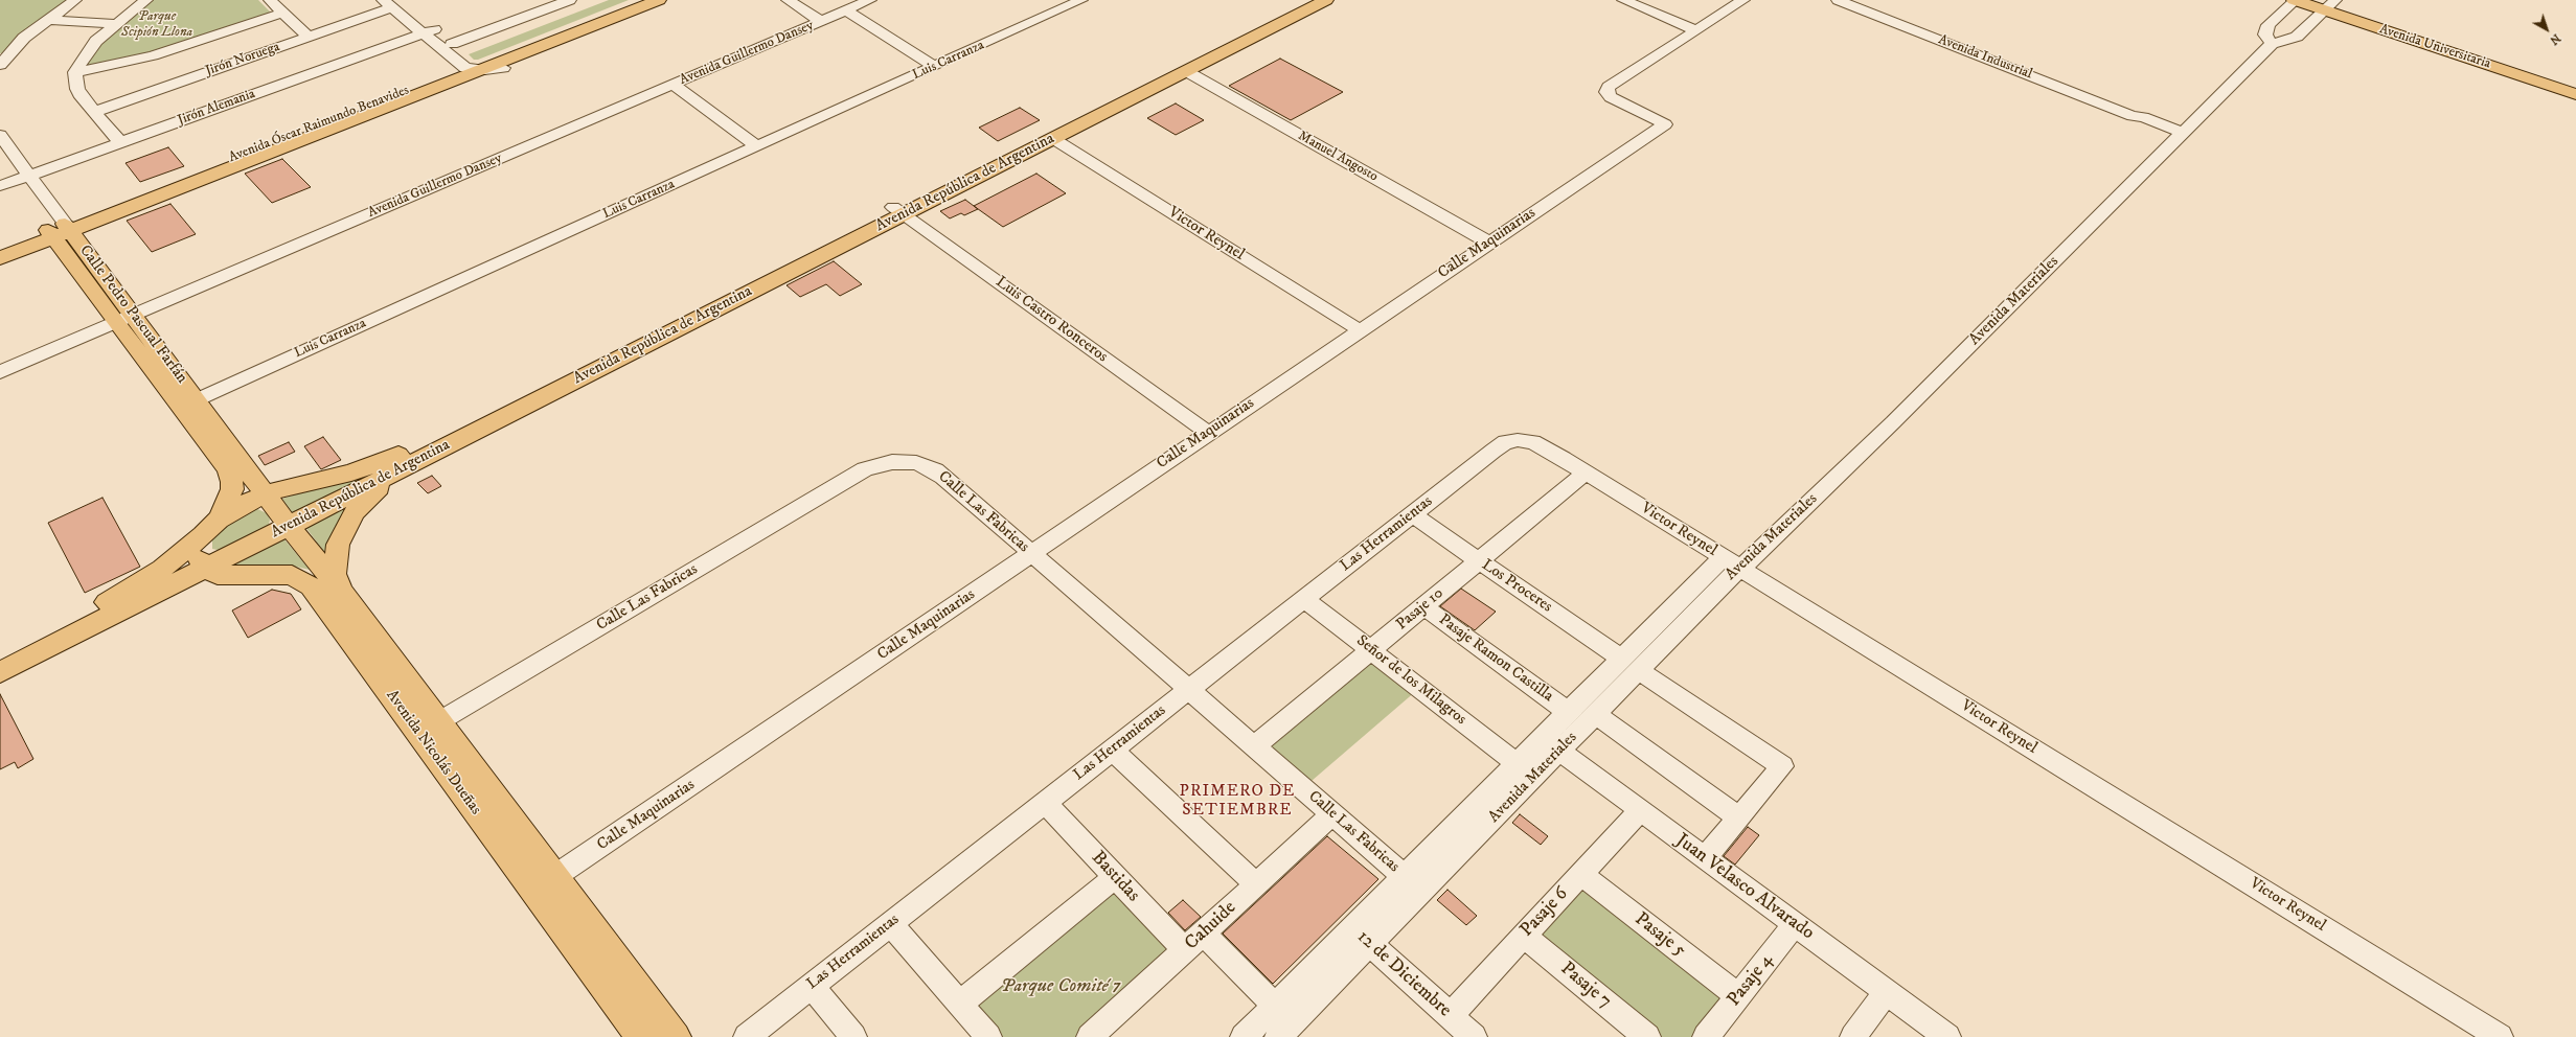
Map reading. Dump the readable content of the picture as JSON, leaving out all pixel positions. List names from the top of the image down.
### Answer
{
  "streets": {
    "main road": [
      "Avenida Universitaria",
      "Avenida Óscar Raimundo Benavides",
      "Avenida República de Argentina",
      "Calle Pedro Pascual Farfán",
      "Avenida Nicolás Dueñas"
    ],
    "street": [
      "Avenida Guillermo Dansey",
      "Avenida Industrial",
      "Jirón Noruega",
      "Luis Carranza",
      "Jirón Alemania",
      "Manuel Angosto",
      "Victor Reynel",
      "Calle Maquinarias",
      "Avenida Materiales",
      "Luis Castro Ronceros",
      "Calle Las Fabricas",
      "Las Herramientas",
      "Los Proceres",
      "Pasaje 10",
      "Pasaje Ramon Castilla",
      "Señor de los Milagros",
      "Bastidas",
      "Juan Velasco Alvarado",
      "Pasaje 6",
      "Cahuide",
      "Pasaje 5",
      "12 de Diciembre",
      "Pasaje 4",
      "Pasaje 7"
    ]
  },
  "crossings": [
    ["Avenida Universitaria", "Avenida Materiales"],
    ["Avenida Guillermo Dansey", "Calle Pedro Pascual Farfán"],
    ["Avenida Industrial", "Avenida Materiales"],
    ["Luis Carranza", "Calle Pedro Pascual Farfán"],
    ["Jirón Alemania", "Calle Pedro Pascual Farfán"],
    ["Avenida Óscar Raimundo Benavides", "Calle Pedro Pascual Farfán"],
    ["Manuel Angosto", "Avenida República de Argentina"],
    ["Manuel Angosto", "Calle Maquinarias"],
    ["Avenida República de Argentina", "Victor Reynel"],
    ["Avenida República de Argentina", "Calle Pedro Pascual Farfán"],
    ["Avenida República de Argentina", "Luis Castro Ronceros"],
    ["Avenida República de Argentina", "Avenida Nicolás Dueñas"],
    ["Victor Reynel", "Calle Maquinarias"],
    ["Victor Reynel", "Avenida Materiales"],
    ["Victor Reynel", "Las Herramientas"],
    ["Victor Reynel", "Pasaje 10"],
    ["Calle Maquinarias", "Luis Castro Ronceros"],
    ["Calle Maquinarias", "Calle Las Fabricas"],
    ["Calle Maquinarias", "Avenida Nicolás Dueñas"],
    ["Avenida Materiales", "Calle Las Fabricas"],
    ["Avenida Materiales", "Los Proceres"],
    ["Avenida Materiales", "Pasaje Ramon Castilla"],
    ["Avenida Materiales", "Señor de los Milagros"],
    ["Avenida Materiales", "Bastidas"],
    ["Avenida Materiales", "Juan Velasco Alvarado"],
    ["Avenida Materiales", "12 de Diciembre"],
    ["Calle Pedro Pascual Farfán", "Avenida Nicolás Dueñas"],
    ["Calle Las Fabricas", "Las Herramientas"],
    ["Calle Las Fabricas", "Pasaje 10"],
    ["Calle Las Fabricas", "Avenida Nicolás Dueñas"],
    ["Calle Las Fabricas", "Cahuide"],
    ["Las Herramientas", "Los Proceres"],
    ["Las Herramientas", "Señor de los Milagros"],
    ["Las Herramientas", "Bastidas"],
    ["Los Proceres", "Pasaje 10"],
    ["Pasaje 10", "Pasaje Ramon Castilla"],
    ["Pasaje 10", "Señor de los Milagros"],
    ["Bastidas", "Cahuide"],
    ["Juan Velasco Alvarado", "Pasaje 6"],
    ["Juan Velasco Alvarado", "Pasaje 4"],
    ["Pasaje 6", "Pasaje 5"],
    ["Pasaje 6", "12 de Diciembre"],
    ["Pasaje 6", "Pasaje 7"],
    ["Pasaje 5", "Pasaje 4"]
  ],
  "districts": ["PRIMERO DE SETIEMBRE"],
  "parks": ["Parque Scipión Llona", "Parque Comité 7"],
  "north": "bottom right"
}
